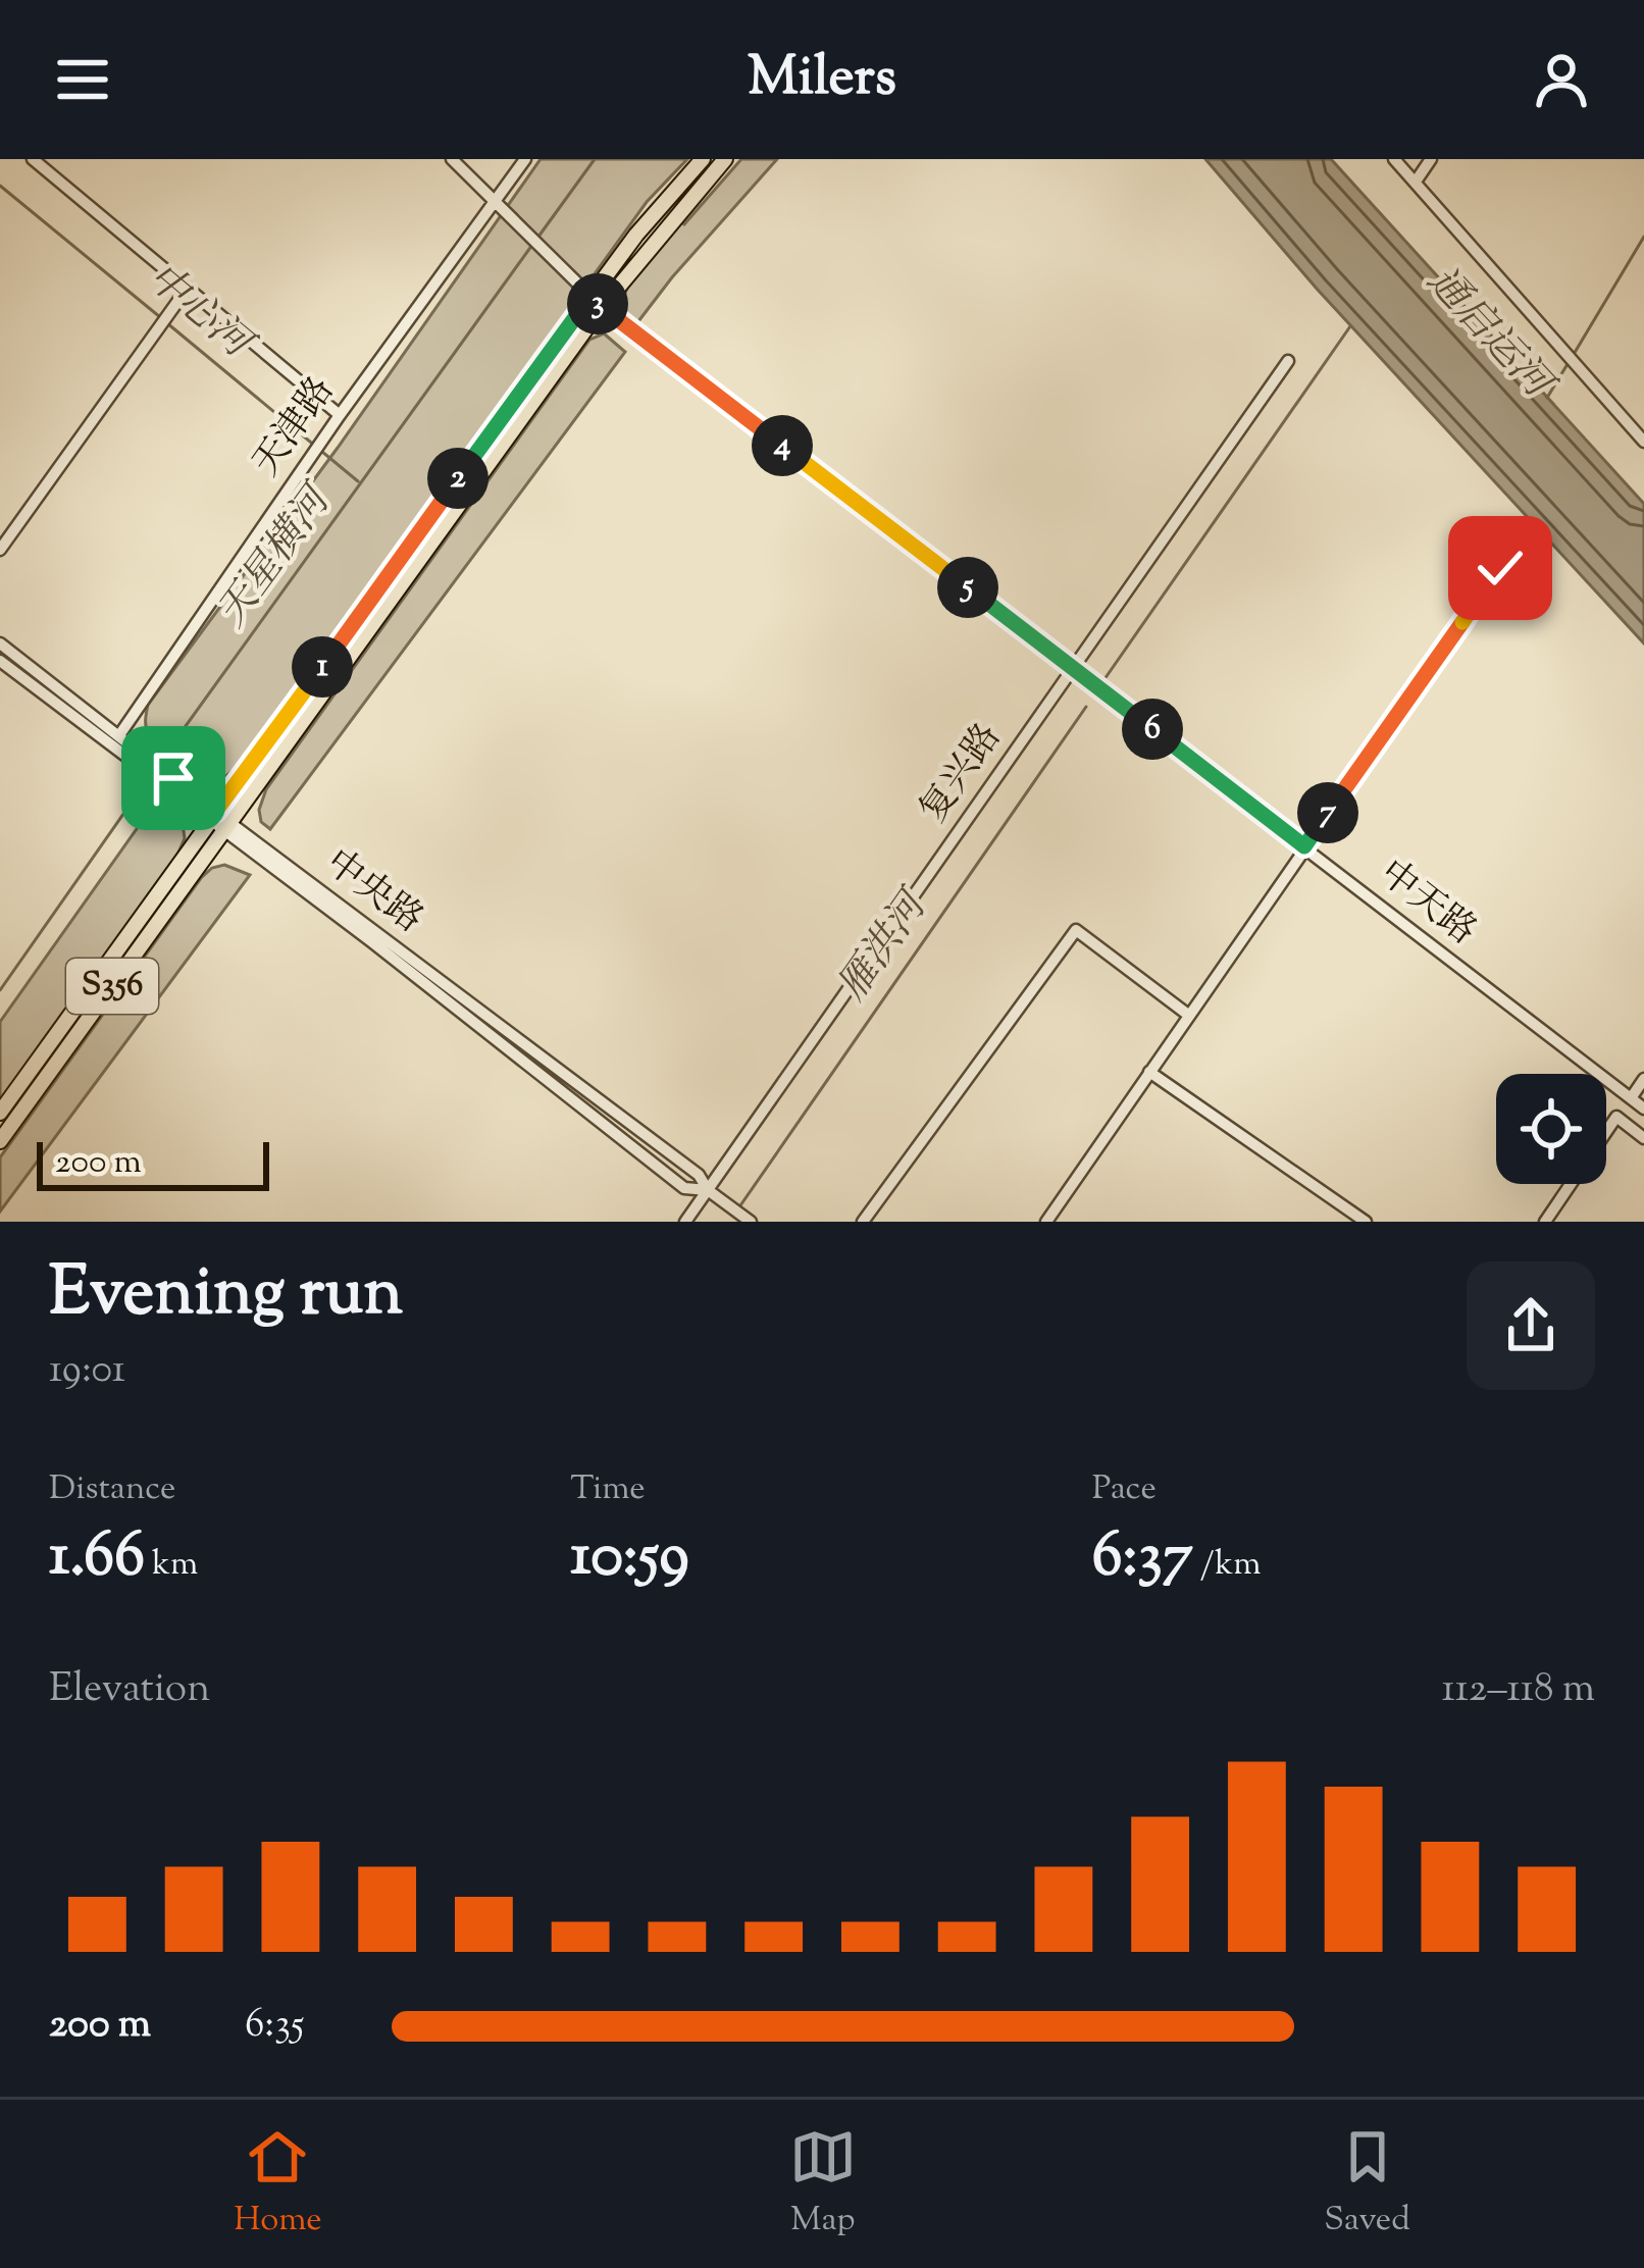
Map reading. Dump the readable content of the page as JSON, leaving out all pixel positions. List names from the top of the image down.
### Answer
{
  "streets": {
    "main road": ["S356"],
    "street": [
      "天津路",
      "复兴路",
      "中央路",
      "中天路"
    ]
  },
  "crossings": [
    ["天津路", "中央路"],
    ["天津路", "中天路"],
    ["复兴路", "中央路"],
    ["复兴路", "中天路"],
    ["中央路", "S356"]
  ],
  "water": [
    "中心河",
    "通启运河",
    "天星横河",
    "雁洪河"
  ],
  "scale_bar": "200 m",
  "page": {
    "header": "Milers",
    "pins": [
      "3",
      "4",
      "2",
      "5",
      "1",
      "6",
      "7"
    ],
    "scale": "200 m",
    "heading": ["Evening run", "19:01"],
    "stats": [
      ["Distance", "1.66 km"],
      ["Time", "10:59"],
      ["Pace", "6:37 /km"]
    ],
    "chart": ["Elevation", "112–118 m"],
    "list": [
      {
        "name": "200 m",
        "note": "6:35"
      }
    ],
    "tabs": ["Home", "Map", "Saved"]
  }
}
